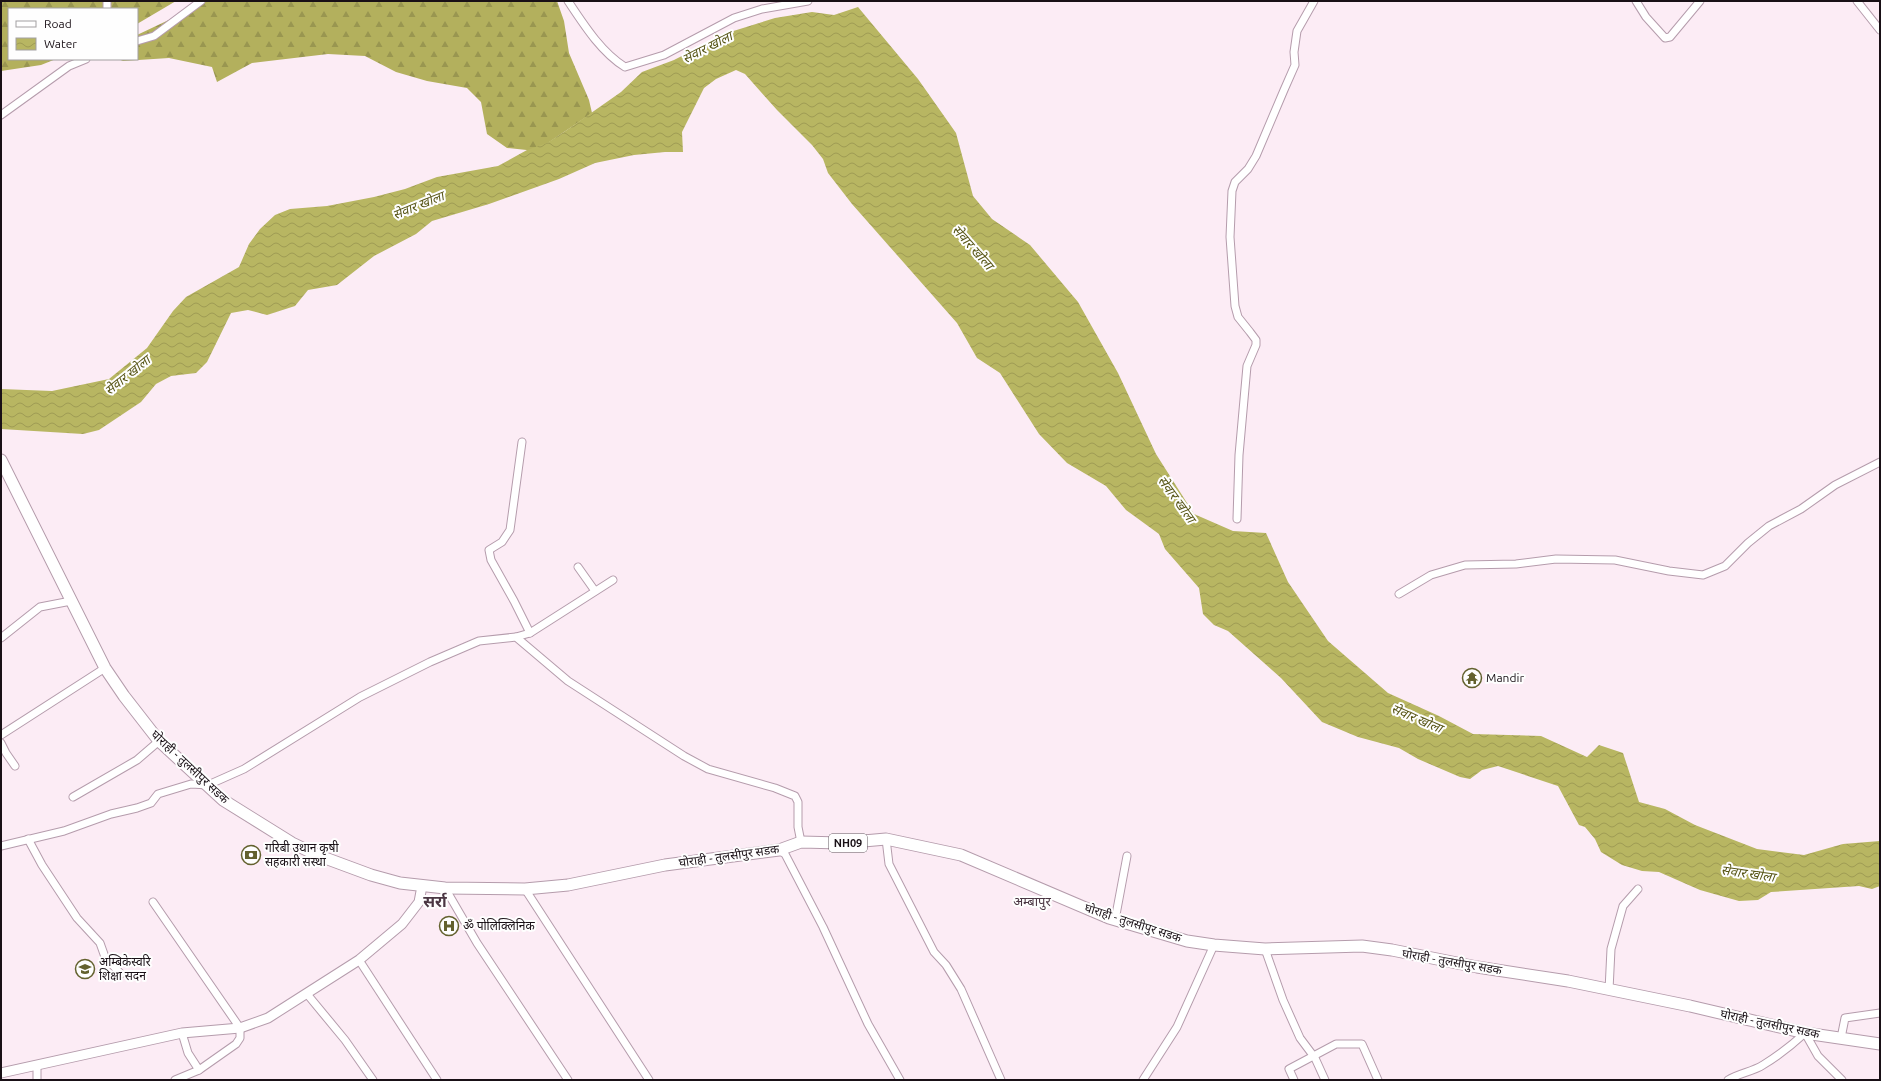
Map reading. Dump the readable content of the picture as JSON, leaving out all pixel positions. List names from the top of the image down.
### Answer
{
  "streets": {
    "main road": ["घोराही - तुलसीपुर सडक", "NH09"]
  },
  "districts": ["सर्रा", "अम्बापुर"],
  "water": ["सेवार खोला"],
  "places": {
    "temple": ["Mandir"],
    "bank": ["गरिबी उथान कृषी सहकारी सस्था"],
    "hospital": ["ॐ पोलिक्लिनिक"],
    "school or university": ["अम्बिकेस्वरि शिक्षा सदन"]
  },
  "legend": ["Road", "Water"]
}
